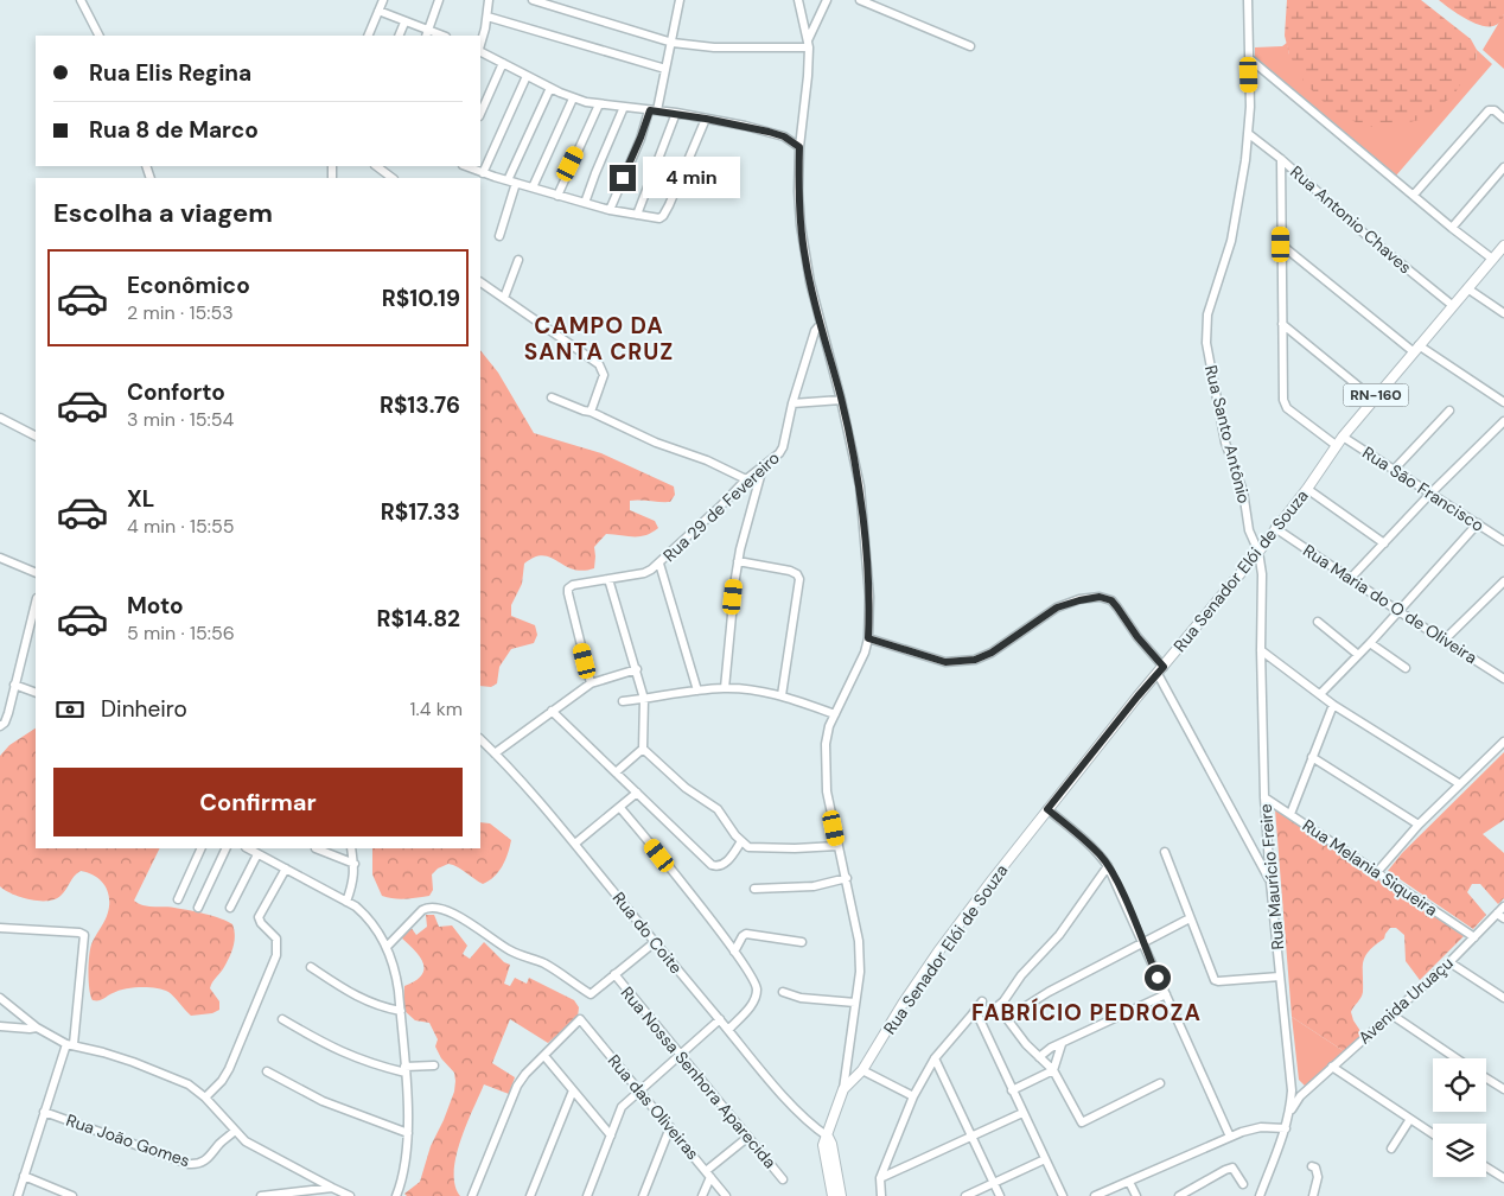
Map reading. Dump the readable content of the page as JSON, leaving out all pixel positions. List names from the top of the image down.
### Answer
{
  "streets": {
    "main road": ["RN-160", "Rua Senador Elói de Souza"],
    "street": [
      "Rua Antonio Chaves",
      "Rua Santo Antônio",
      "Rua São Francisco",
      "Rua 29 de Fevereiro",
      "Rua Maria do O de Oliveira",
      "Rua Melania Siqueira",
      "Rua Maurício Freire",
      "Rua do Coite",
      "Avenida Uruaçu",
      "Rua Nossa Senhora Aparecida",
      "Rua das Oliveiras",
      "Rua João Gomes"
    ]
  },
  "crossings": [
    ["Rua Antonio Chaves", "Rua Santo Antônio"],
    ["Rua Antonio Chaves", "Rua Senador Elói de Souza"],
    ["Rua Santo Antônio", "Rua Senador Elói de Souza"],
    ["Rua Santo Antônio", "Rua Maurício Freire"],
    ["Rua São Francisco", "Rua Senador Elói de Souza"],
    ["Rua Senador Elói de Souza", "Rua Maria do O de Oliveira"],
    ["Rua Senador Elói de Souza", "Rua Maurício Freire"],
    ["Rua Senador Elói de Souza", "Rua do Coite"],
    ["Rua Melania Siqueira", "Rua Maurício Freire"],
    ["Rua Melania Siqueira", "Avenida Uruaçu"],
    ["Rua Maurício Freire", "Avenida Uruaçu"]
  ],
  "districts": ["CAMPO DA SANTA CRUZ", "FABRÍCIO PEDROZA"],
  "page": {
    "banner": ["Rua Elis Regina", "Rua 8 de Marco"],
    "bubble": "4 min",
    "heading": "Escolha a viagem",
    "list": [
      {
        "name": "Econômico",
        "note": "2 min · 15:53",
        "value": "R$10.19"
      },
      {
        "name": "Conforto",
        "note": "3 min · 15:54",
        "value": "R$13.76"
      },
      {
        "name": "XL",
        "note": "4 min · 15:55",
        "value": "R$17.33"
      },
      {
        "name": "Moto",
        "note": "5 min · 15:56",
        "value": "R$14.82"
      }
    ],
    "pay": ["Dinheiro", "1.4 km"],
    "buttons": "Confirmar"
  }
}
